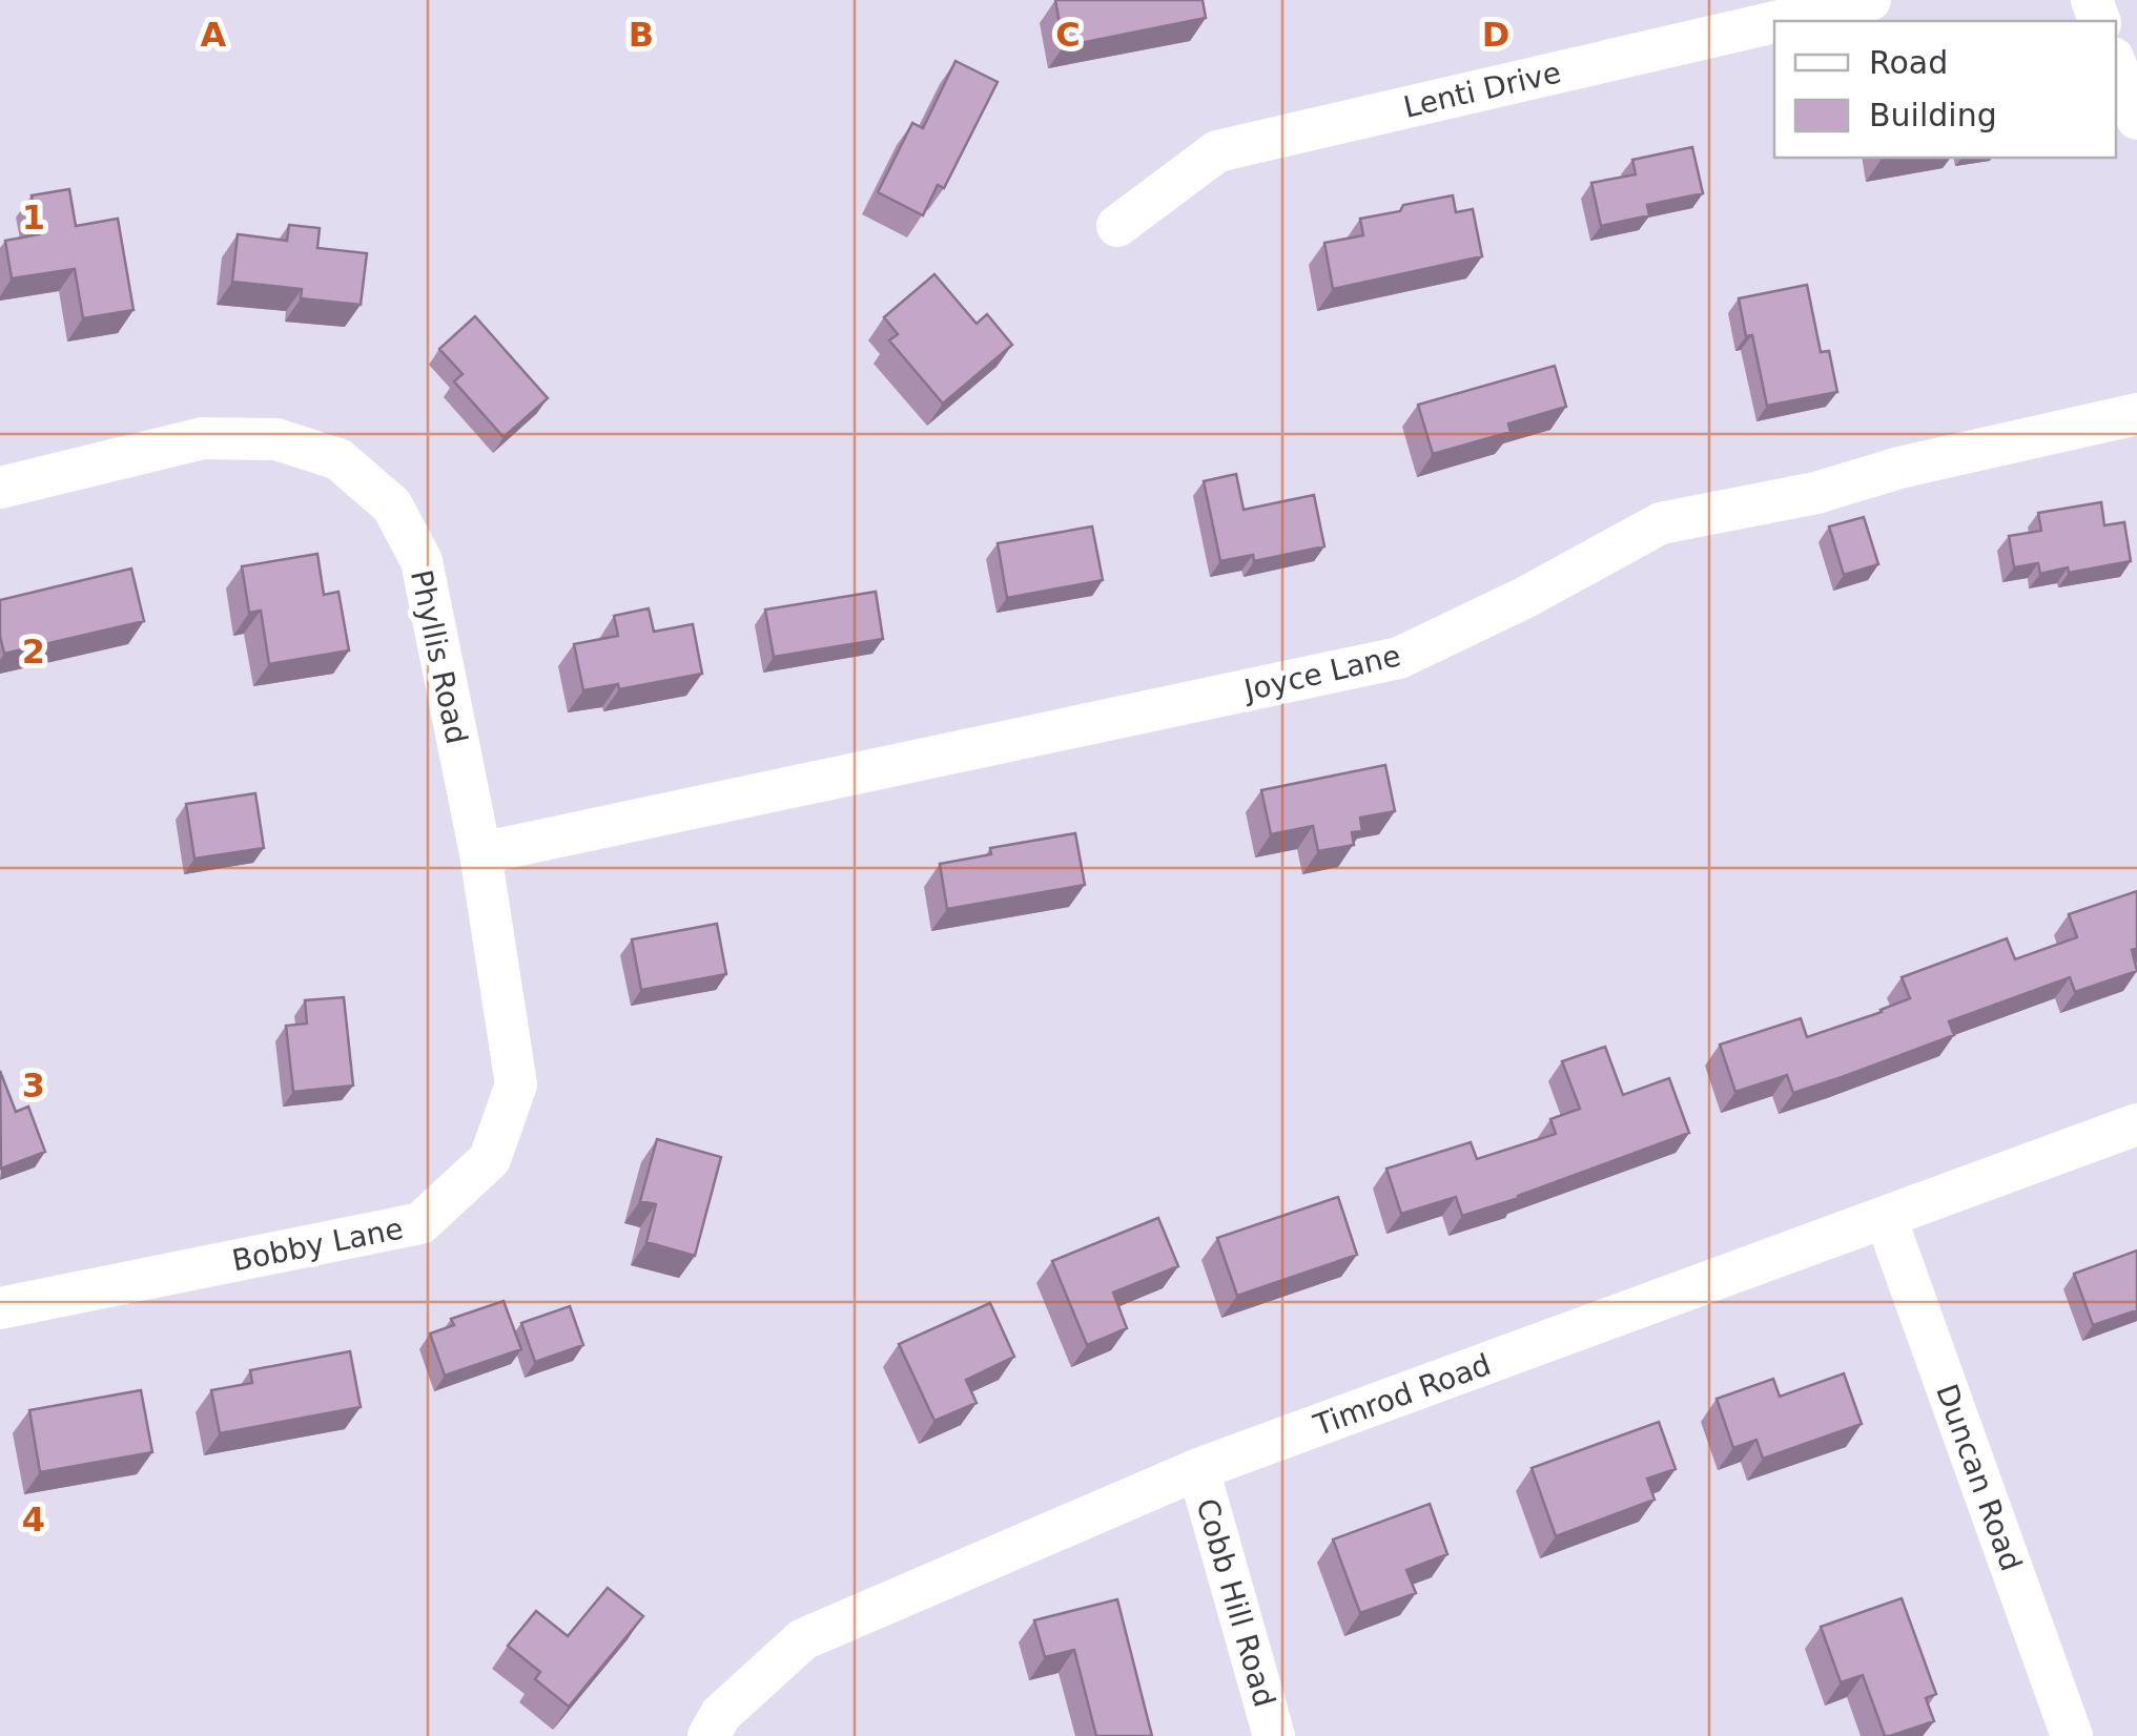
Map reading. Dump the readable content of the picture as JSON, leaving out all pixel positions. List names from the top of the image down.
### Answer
{
  "streets": {
    "street": [
      "Lenti Drive",
      "Phyllis Road",
      "Joyce Lane",
      "Bobby Lane",
      "Timrod Road",
      "Duncan Road",
      "Cobb Hill Road"
    ]
  },
  "crossings": [
    ["Phyllis Road", "Joyce Lane"],
    ["Phyllis Road", "Bobby Lane"],
    ["Joyce Lane", "Bobby Lane"],
    ["Timrod Road", "Duncan Road"],
    ["Timrod Road", "Cobb Hill Road"]
  ],
  "legend": ["Road", "Building"],
  "grid": {
    "columns": [
      "A",
      "B",
      "C",
      "D"
    ],
    "rows": [
      "1",
      "2",
      "3",
      "4"
    ]
  }
}
